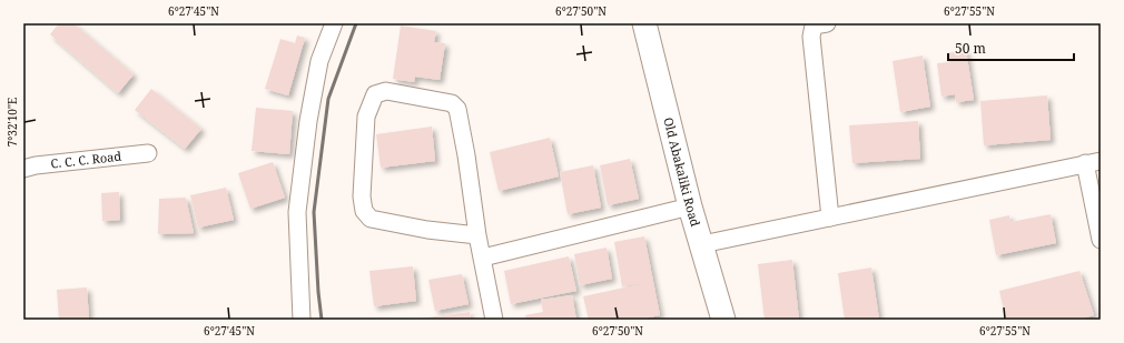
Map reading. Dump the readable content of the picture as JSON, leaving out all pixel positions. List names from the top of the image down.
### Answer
{
  "streets": {
    "main road": ["Old Abakaliki Road"],
    "street": ["C. C. C. Road"]
  },
  "scale_bar": "50 m",
  "coordinates": [
    "6°27'45\"N",
    "6°27'50\"N",
    "6°27'55\"N",
    "7°32'10\"E"
  ]
}
